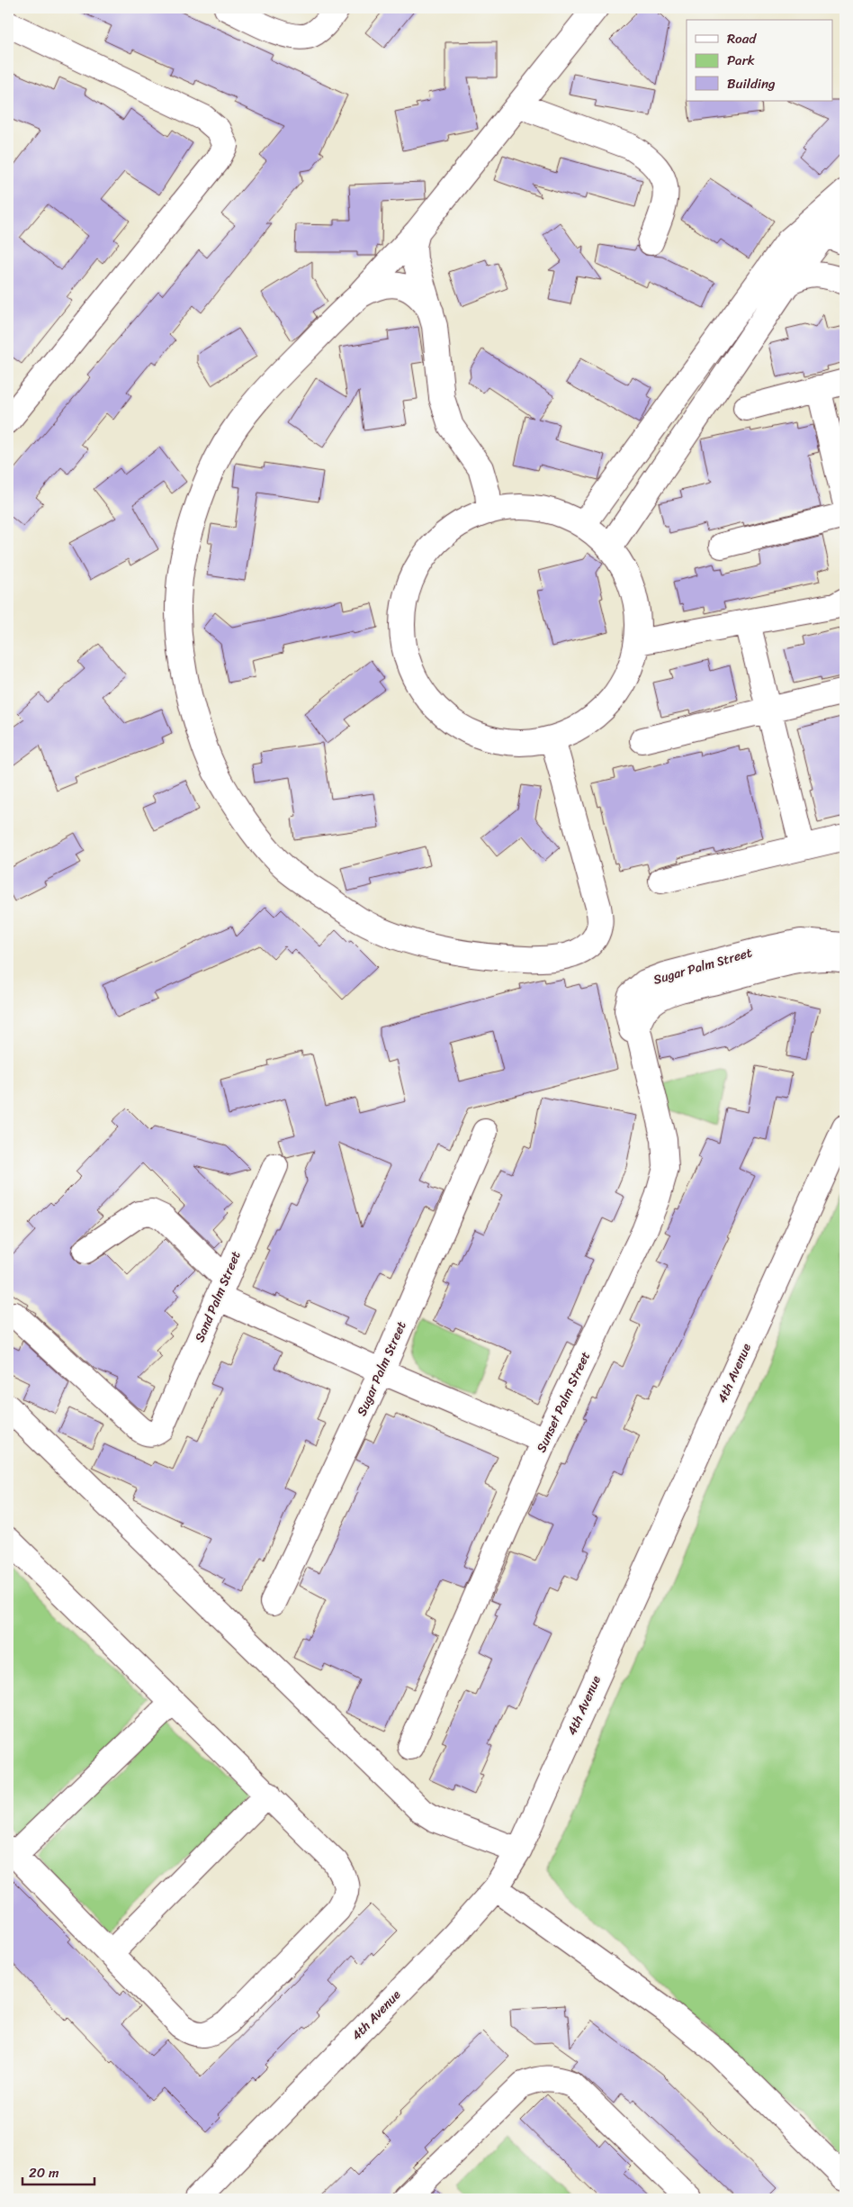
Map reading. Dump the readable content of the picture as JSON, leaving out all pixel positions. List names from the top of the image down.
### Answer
{
  "streets": {
    "street": [
      "Sugar Palm Street",
      "Sand Palm Street",
      "4th Avenue",
      "Sunset Palm Street"
    ]
  },
  "crossings": [
    ["Sugar Palm Street", "Sunset Palm Street"]
  ],
  "legend": ["Road", "Park", "Building"],
  "scale_bar": "20 m"
}
